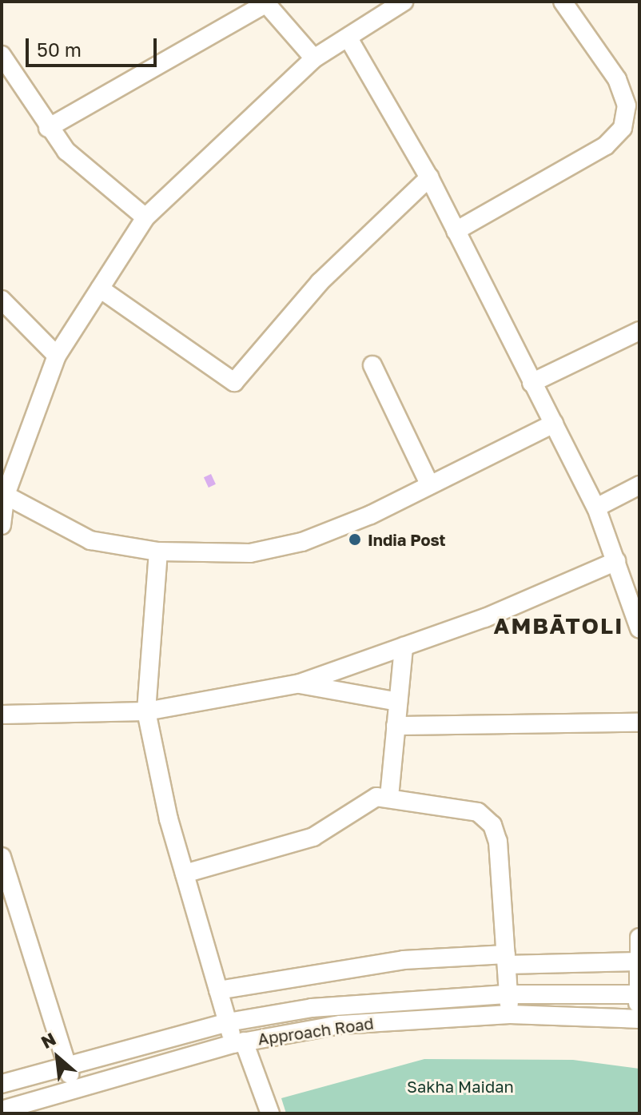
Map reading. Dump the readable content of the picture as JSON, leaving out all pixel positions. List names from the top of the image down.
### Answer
{
  "streets": {
    "street": ["Approach Road"]
  },
  "districts": ["AMBĀTOLI"],
  "parks": ["Sakha Maidan"],
  "places": ["India Post"],
  "scale_bar": "50 m",
  "north": "top left"
}
